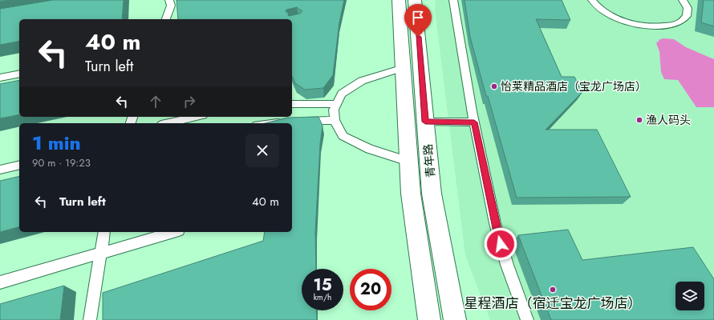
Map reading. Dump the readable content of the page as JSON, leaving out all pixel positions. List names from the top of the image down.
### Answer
{
  "streets": {
    "street": ["青年路"]
  },
  "places": ["怡莱精品酒店（宝龙广场店）", "渔人码头", "星程酒店（宿迁宝龙广场店）"],
  "page": {
    "turn": ["40 m", "Turn left"],
    "heading": ["1 min", "90 m · 19:23"],
    "list": [
      {
        "name": "Turn left",
        "value": "40 m"
      }
    ],
    "speed": "15 km/h",
    "limit": "20"
  }
}
